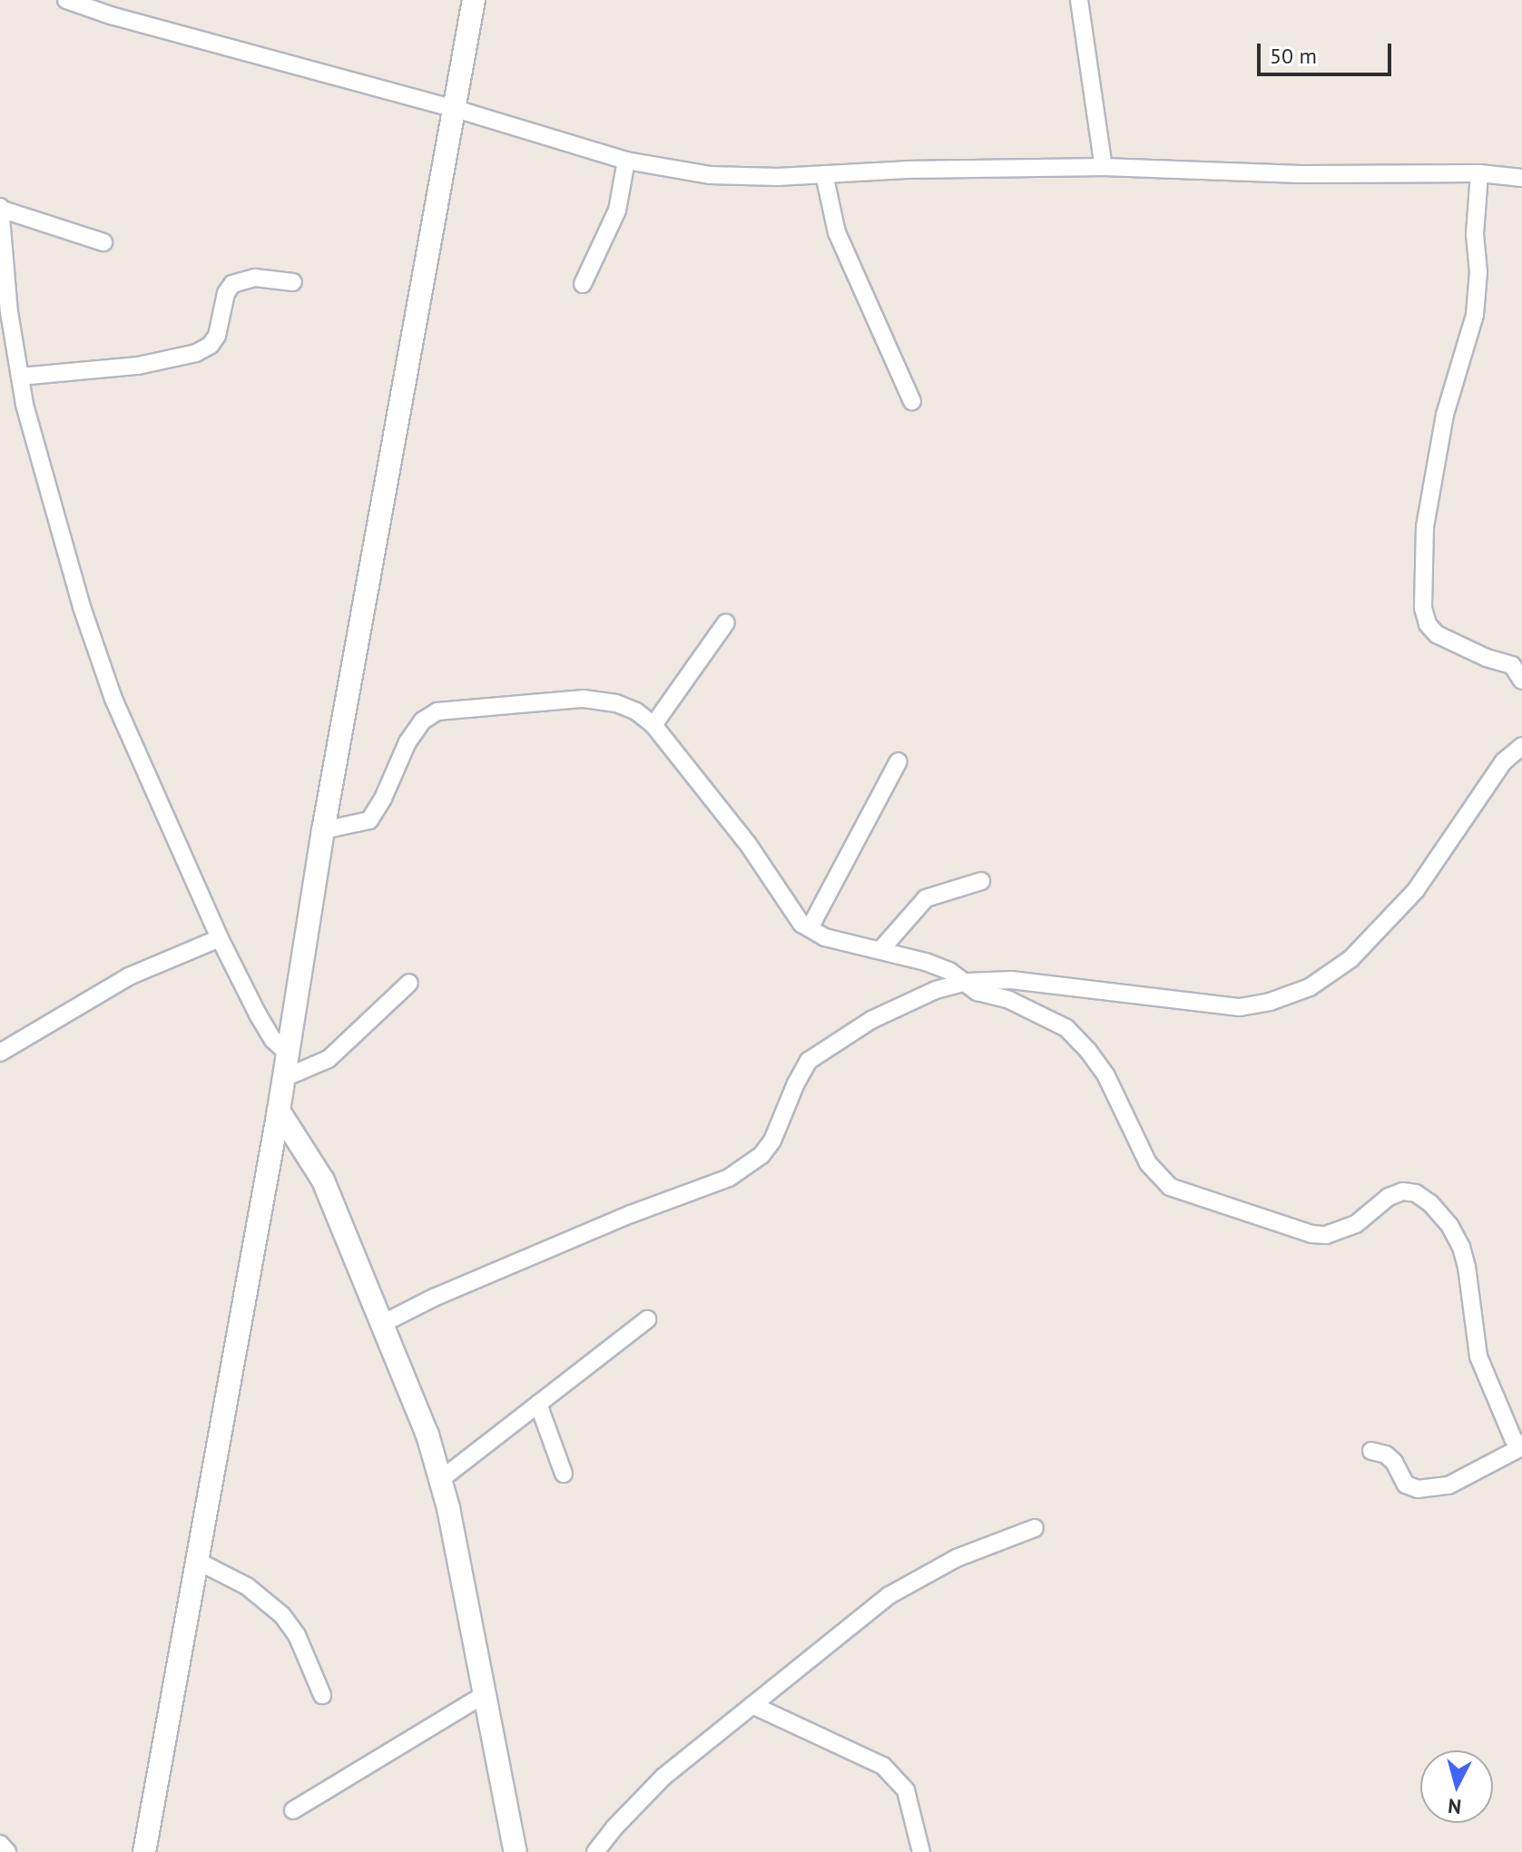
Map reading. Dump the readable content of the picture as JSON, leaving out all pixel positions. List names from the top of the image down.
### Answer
{
  "scale_bar": "50 m",
  "north": "bottom"
}
